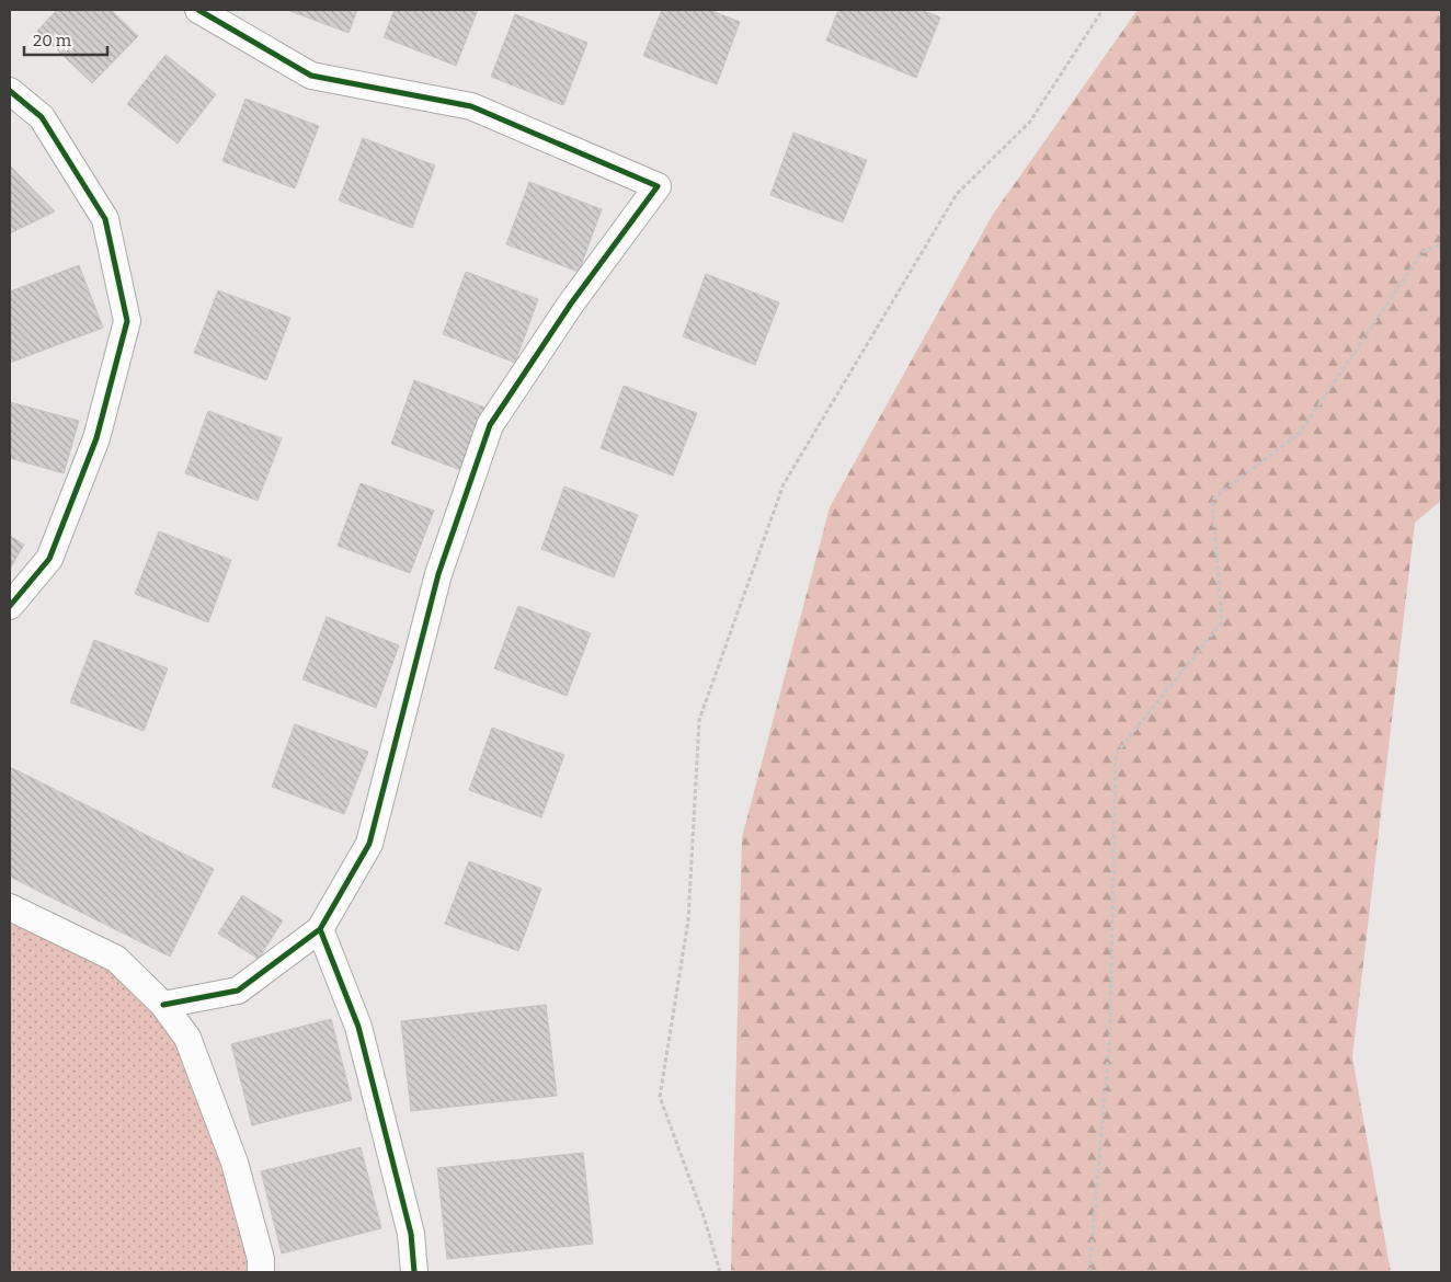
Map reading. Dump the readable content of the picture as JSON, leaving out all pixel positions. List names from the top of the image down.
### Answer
{
  "scale_bar": "20 m"
}
